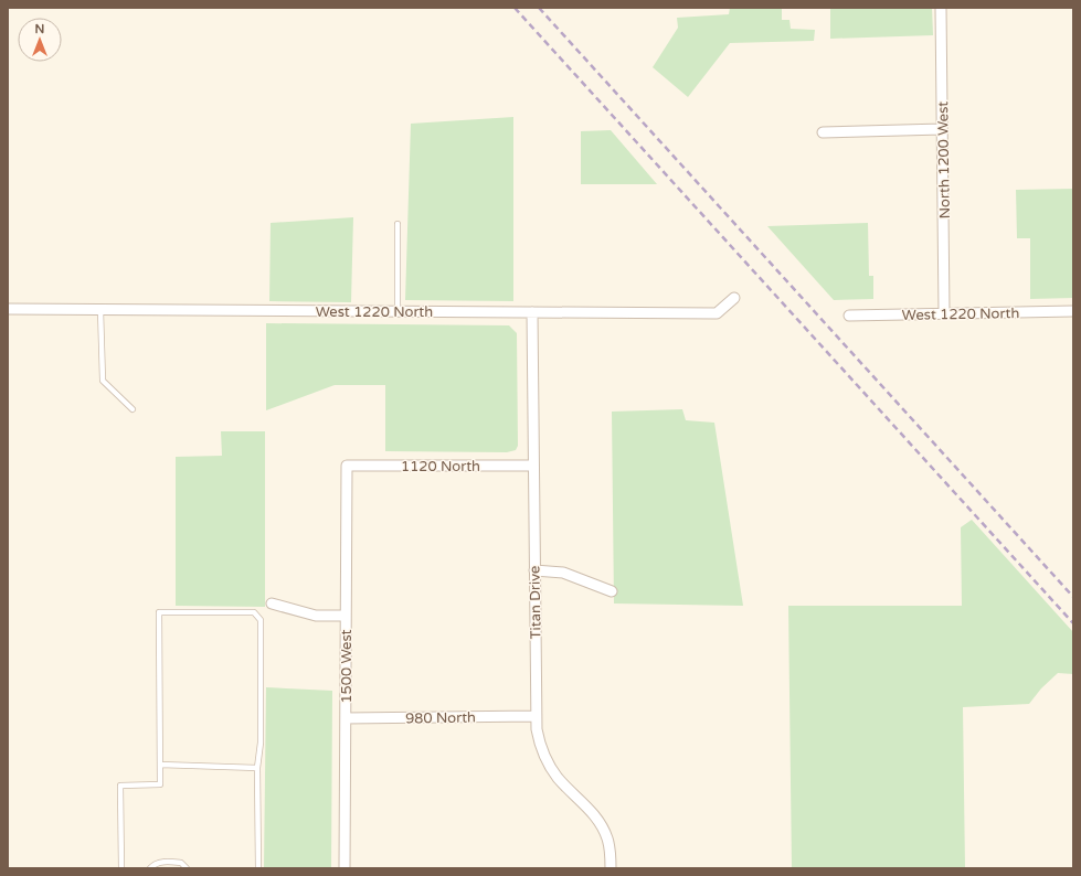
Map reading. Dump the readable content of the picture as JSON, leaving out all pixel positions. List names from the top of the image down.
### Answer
{
  "streets": {
    "street": [
      "North 1200 West",
      "West 1220 North",
      "1120 North",
      "Titan Drive",
      "1500 West",
      "980 North"
    ]
  },
  "crossings": [
    ["North 1200 West", "West 1220 North"],
    ["West 1220 North", "Titan Drive"],
    ["1120 North", "Titan Drive"],
    ["1120 North", "1500 West"],
    ["Titan Drive", "980 North"],
    ["1500 West", "980 North"]
  ],
  "north": "top"
}
